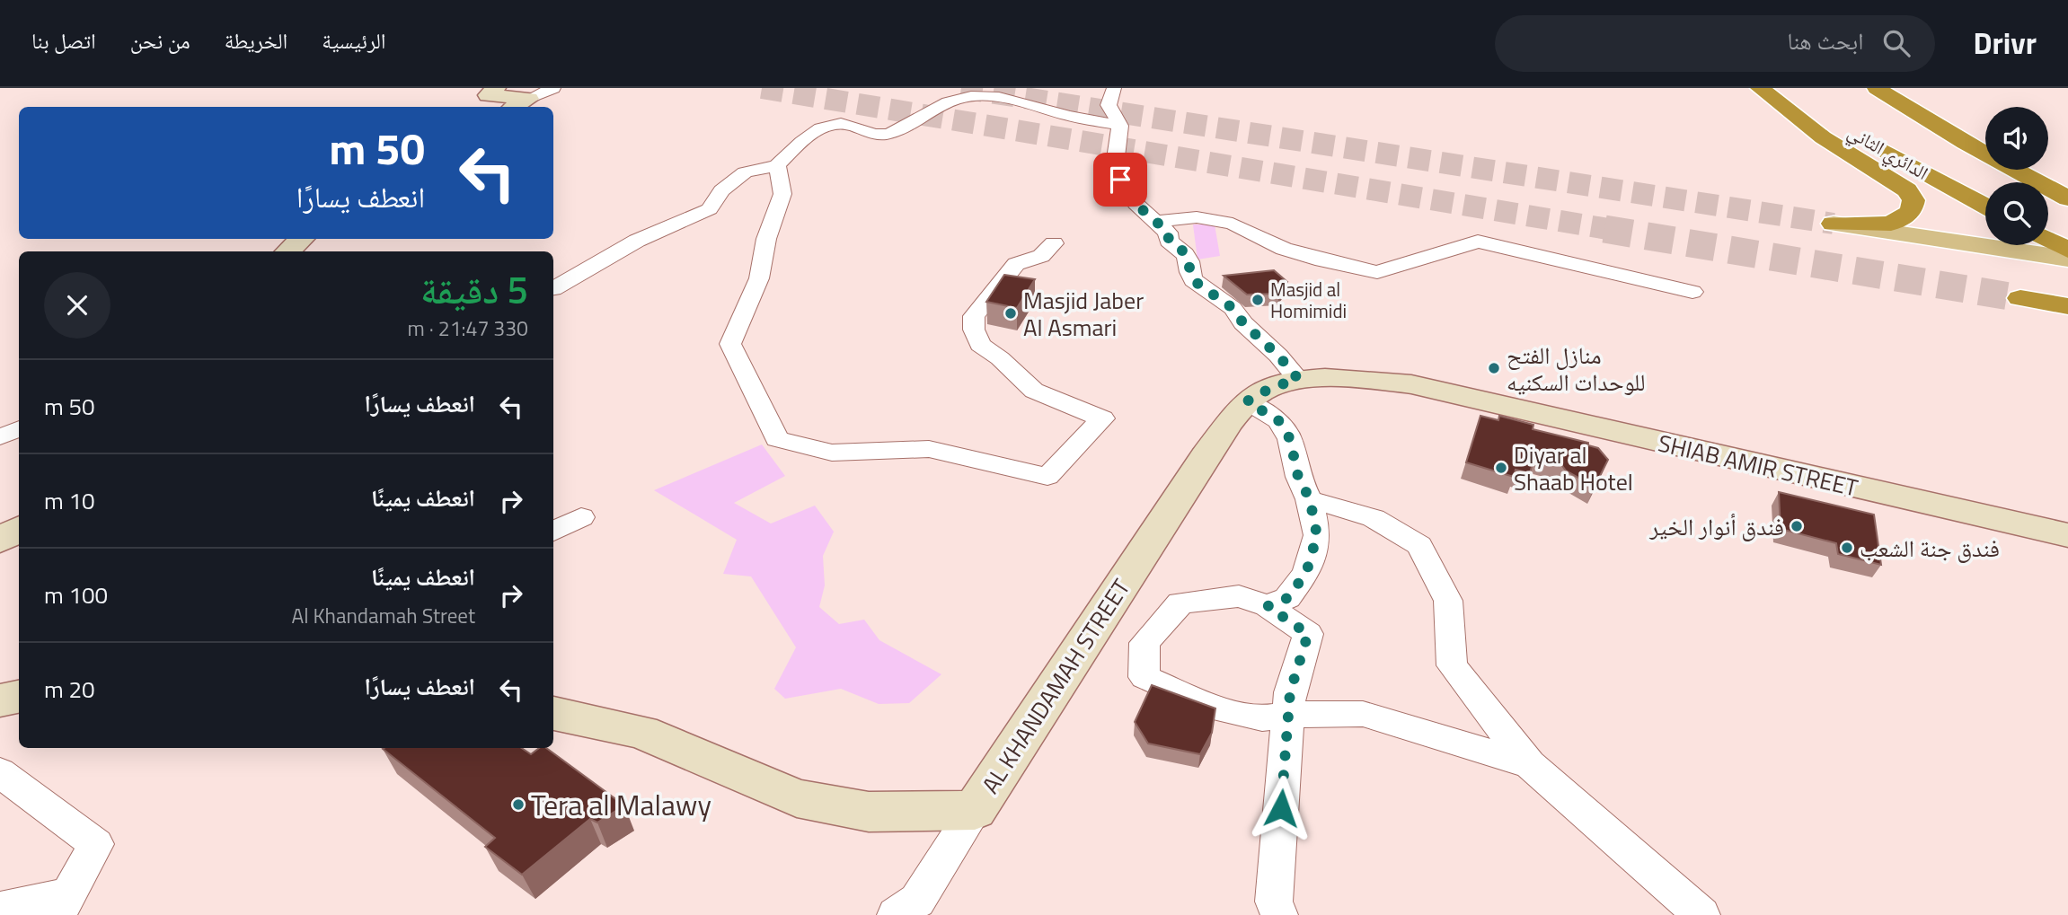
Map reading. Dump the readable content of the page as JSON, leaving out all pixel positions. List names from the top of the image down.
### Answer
{
  "streets": {
    "highway": ["الدائري الثاني"],
    "street": ["SHIAB AMIR STREET", "AL KHANDAMAH STREET"]
  },
  "crossings": [
    ["SHIAB AMIR STREET", "AL KHANDAMAH STREET"]
  ],
  "places": [
    "Masjid al Homimidi",
    "Masjid Jaber Al Asmari",
    "منازل الفتح للوحدات السكنيه",
    "Diyar al Shaab Hotel",
    "فندق أنوار الخير",
    "فندق جنة الشعب",
    "Tera al Malawy"
  ],
  "page": {
    "header": "Drivr",
    "search": "ابحث هنا",
    "nav": [
      "الرئيسية",
      "الخريطة",
      "من نحن",
      "اتصل بنا"
    ],
    "turn": ["50 m", "انعطف يسارًا"],
    "heading": ["5 دقيقة", "330 m · 21:47"],
    "list": [
      {
        "name": "انعطف يسارًا",
        "value": "50 m"
      },
      {
        "name": "انعطف يمينًا",
        "value": "10 m"
      },
      {
        "name": "انعطف يمينًا",
        "note": "Al Khandamah Street",
        "value": "100 m"
      },
      {
        "name": "انعطف يسارًا",
        "value": "20 m"
      }
    ]
  }
}
